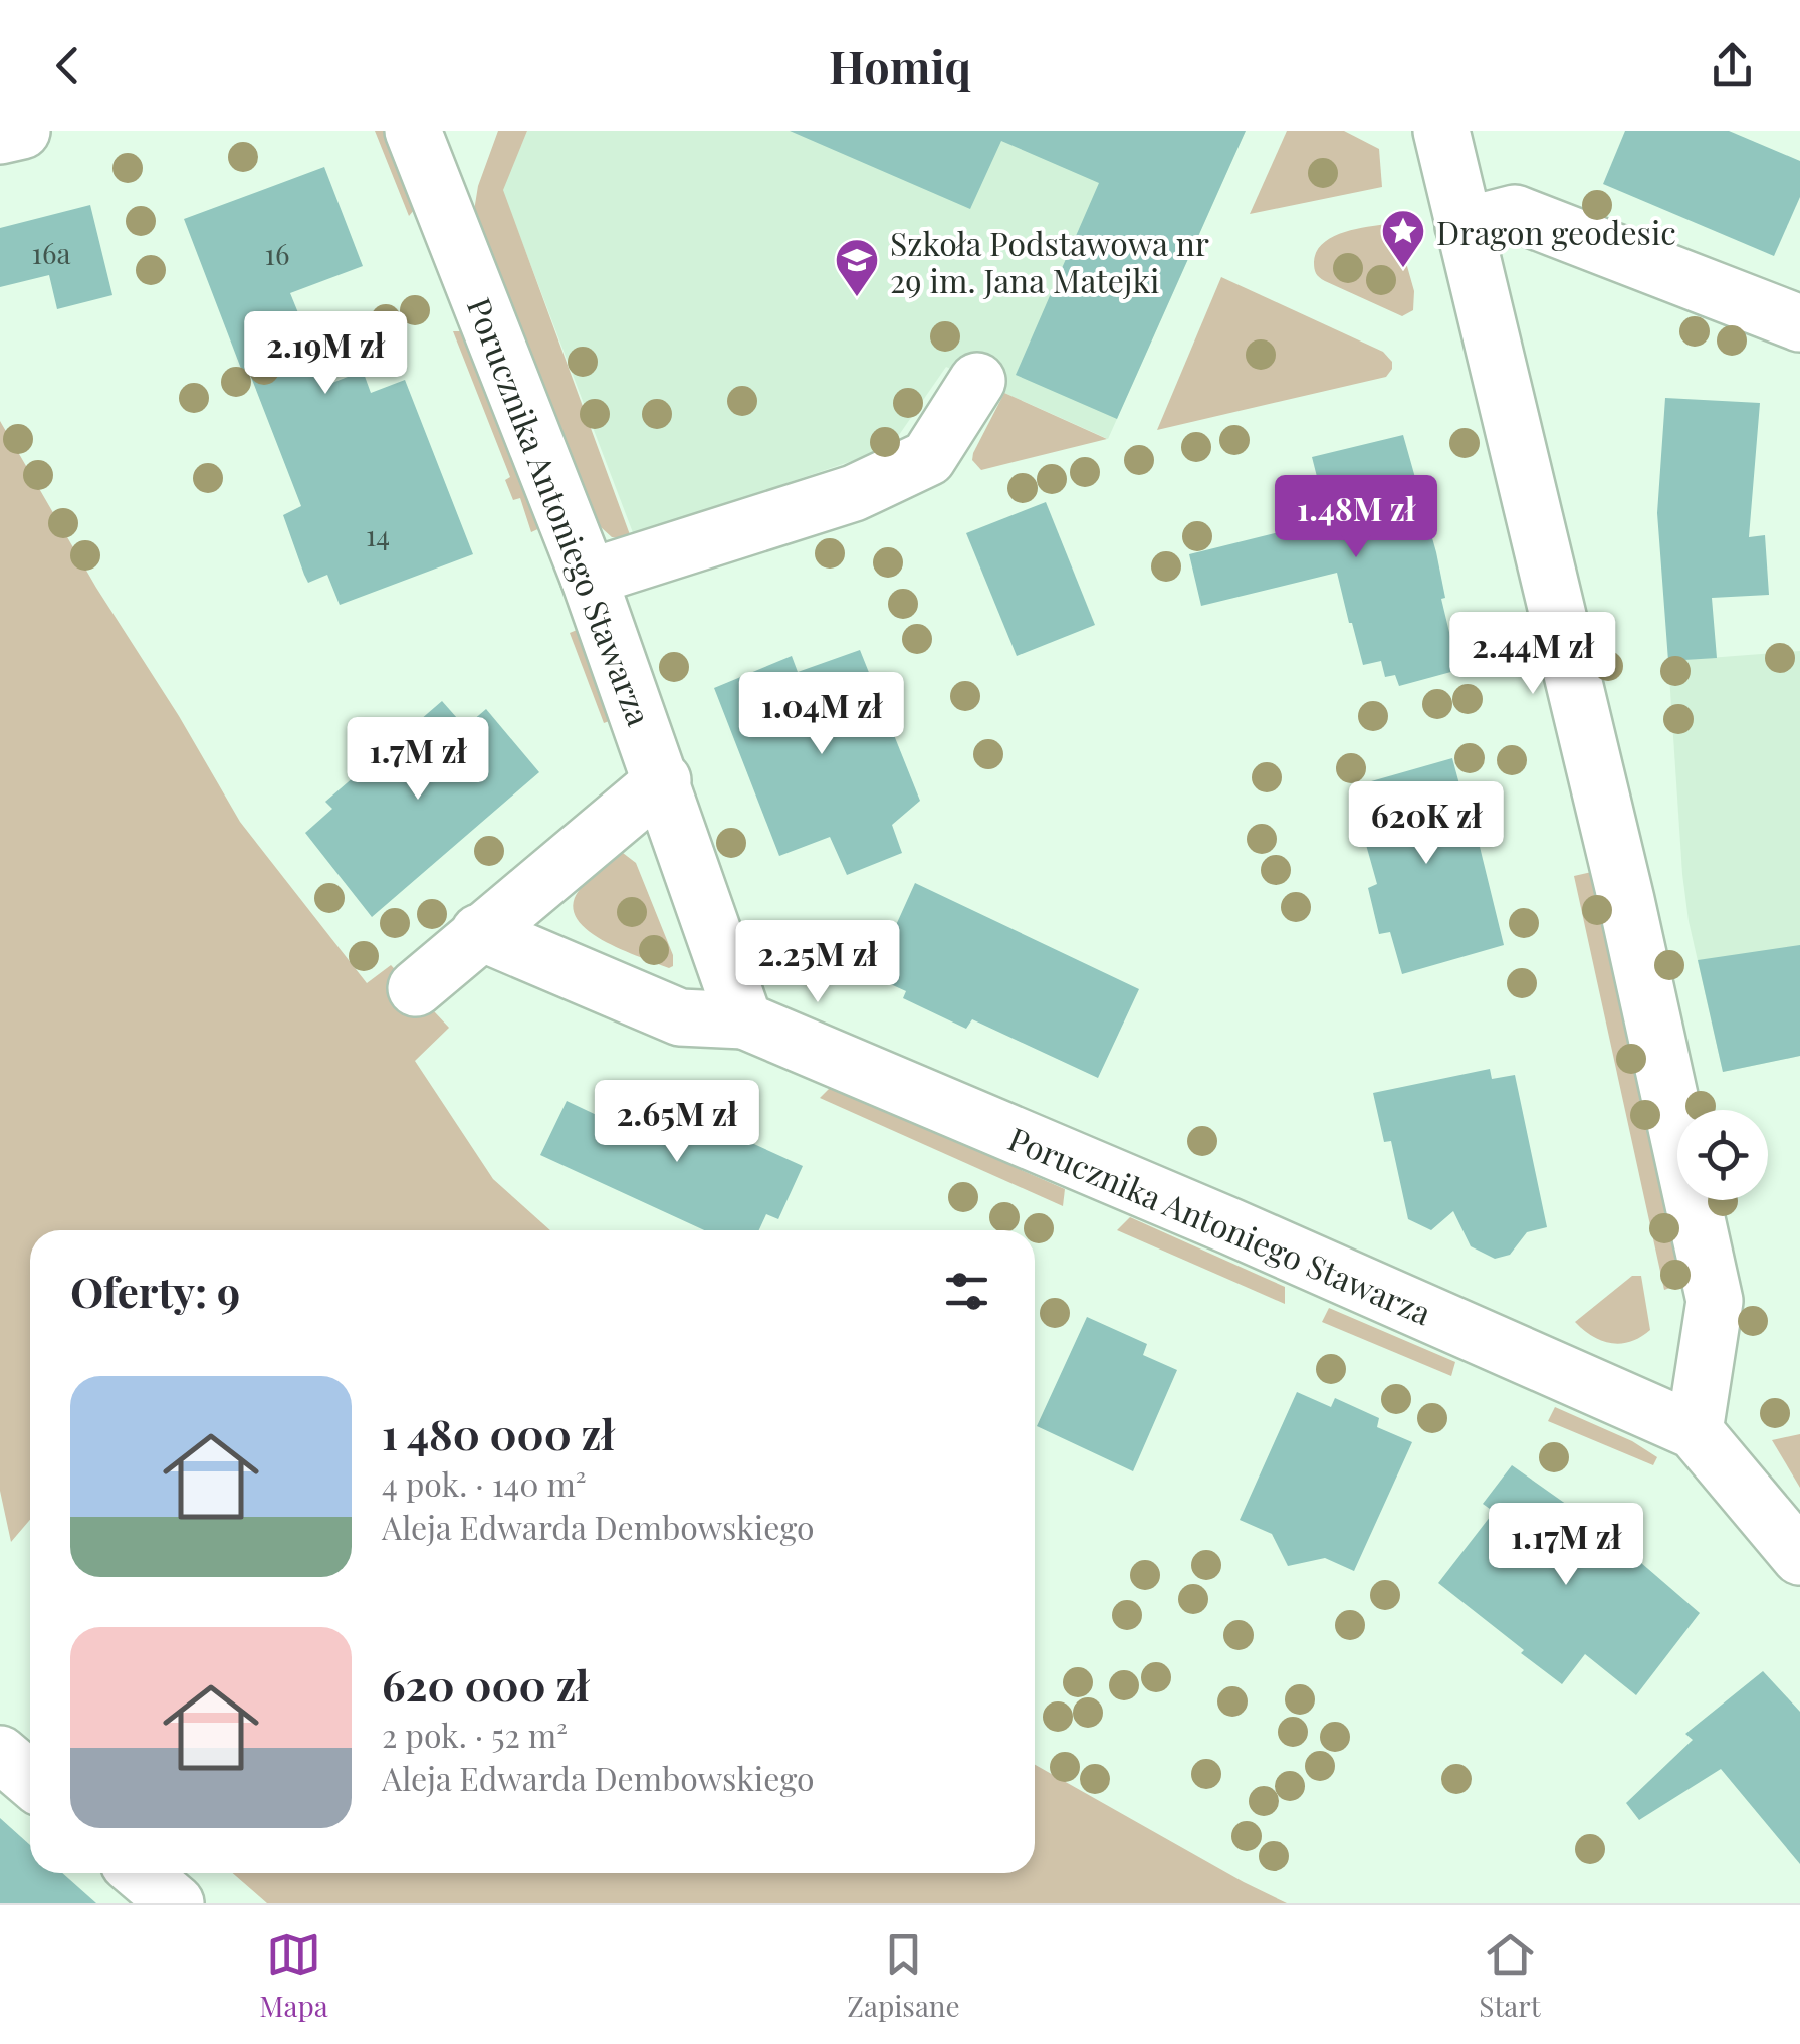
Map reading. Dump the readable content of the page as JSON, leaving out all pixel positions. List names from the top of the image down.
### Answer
{
  "streets": {
    "street": ["Porucznika Antoniego Stawarza"]
  },
  "places": {
    "place": ["Dragon geodesic"],
    "school or university": ["Szkoła Podstawowa nr 29 im. Jana Matejki"]
  },
  "house_numbers": ["16a", "16", "14"],
  "page": {
    "header": "Homiq",
    "price": [
      "2.19M zł",
      "1.48M zł",
      "2.44M zł",
      "1.04M zł",
      "1.7M zł",
      "620K zł",
      "2.25M zł",
      "2.65M zł",
      "1.17M zł"
    ],
    "heading": "Oferty: 9",
    "list": [
      {
        "name": "1 480 000 zł",
        "note": "4 pok. · 140 m² · Aleja Edwarda Dembowskiego"
      },
      {
        "name": "620 000 zł",
        "note": "2 pok. · 52 m² · Aleja Edwarda Dembowskiego"
      }
    ],
    "tabs": ["Mapa", "Zapisane", "Start"]
  }
}
